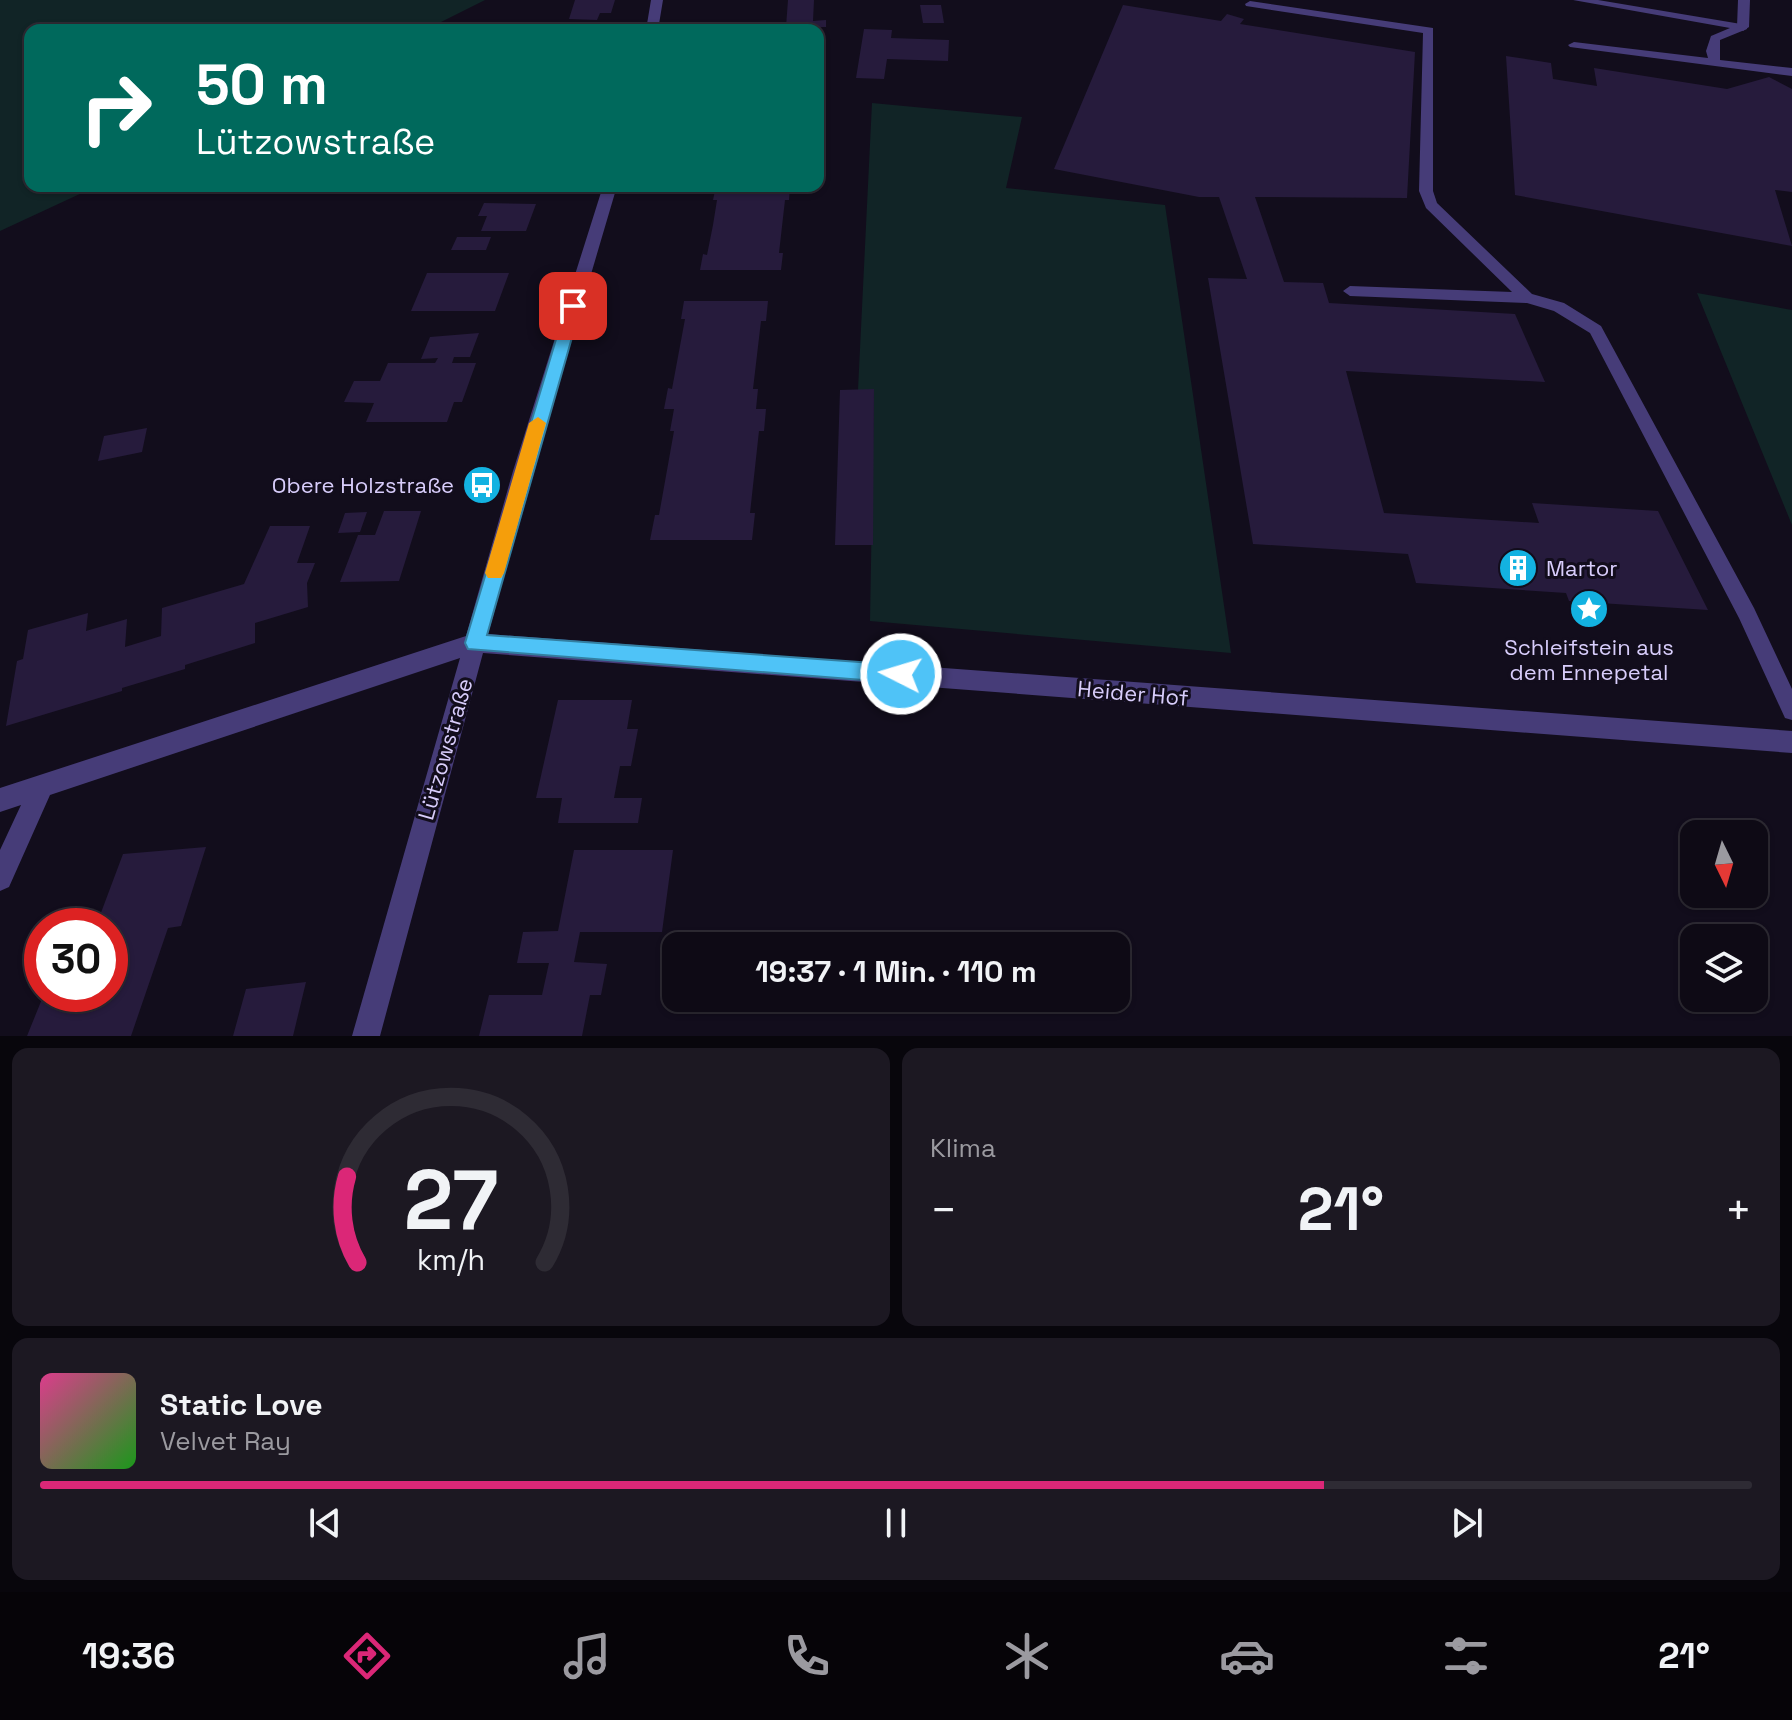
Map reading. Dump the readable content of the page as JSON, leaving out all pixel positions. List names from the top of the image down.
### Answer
{
  "streets": {
    "street": ["Heider Hof", "Lützowstraße"]
  },
  "crossings": [
    ["Heider Hof", "Lützowstraße"]
  ],
  "places": {
    "bus stop": ["Obere Holzstraße"],
    "building": ["Martor"],
    "place": ["Schleifstein aus dem Ennepetal"]
  },
  "north": "bottom",
  "page": {
    "turn": ["50 m", "Lützowstraße"],
    "limit": "30",
    "trip": "19:37 · 1 Min. · 110 m",
    "tile": "Klima",
    "heat": ["−", "21°", "+"],
    "song": ["Static Love", "Velvet Ray"],
    "tabs": ["19:36", "21°"],
    "gauge": ["27", "km/h"]
  }
}
